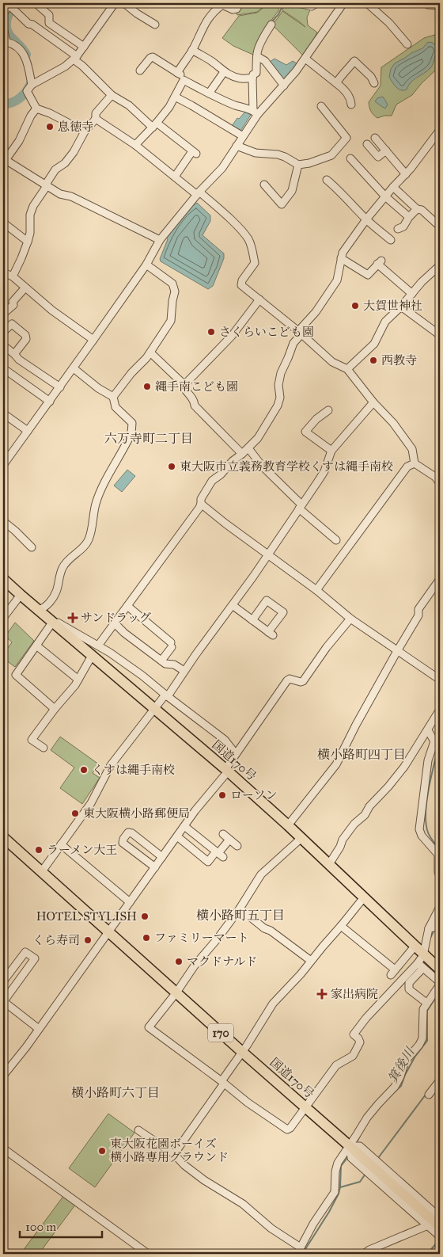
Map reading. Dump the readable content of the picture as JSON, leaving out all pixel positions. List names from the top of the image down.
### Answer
{
  "streets": {
    "highway": ["国道170号", "170"]
  },
  "districts": [
    "六万寺町二丁目",
    "横小路町四丁目",
    "横小路町五丁目",
    "横小路町六丁目"
  ],
  "water": ["箕後川"],
  "places": {
    "other": [
      "息徳寺",
      "大賀世神社",
      "さくらいこども園",
      "西教寺",
      "縄手南こども園",
      "東大阪市立義務教育学校くすは縄手南校",
      "くすは縄手南校",
      "ローソン",
      "東大阪横小路郵便局",
      "ラーメン大王",
      "HOTEL STYLISH",
      "ファミリーマート",
      "くら寿司",
      "マクドナルド",
      "東大阪花園ボーイズ 横小路専用グラウンド"
    ],
    "health": ["サンドラッグ", "家出病院"]
  },
  "scale_bar": "100 m"
}
